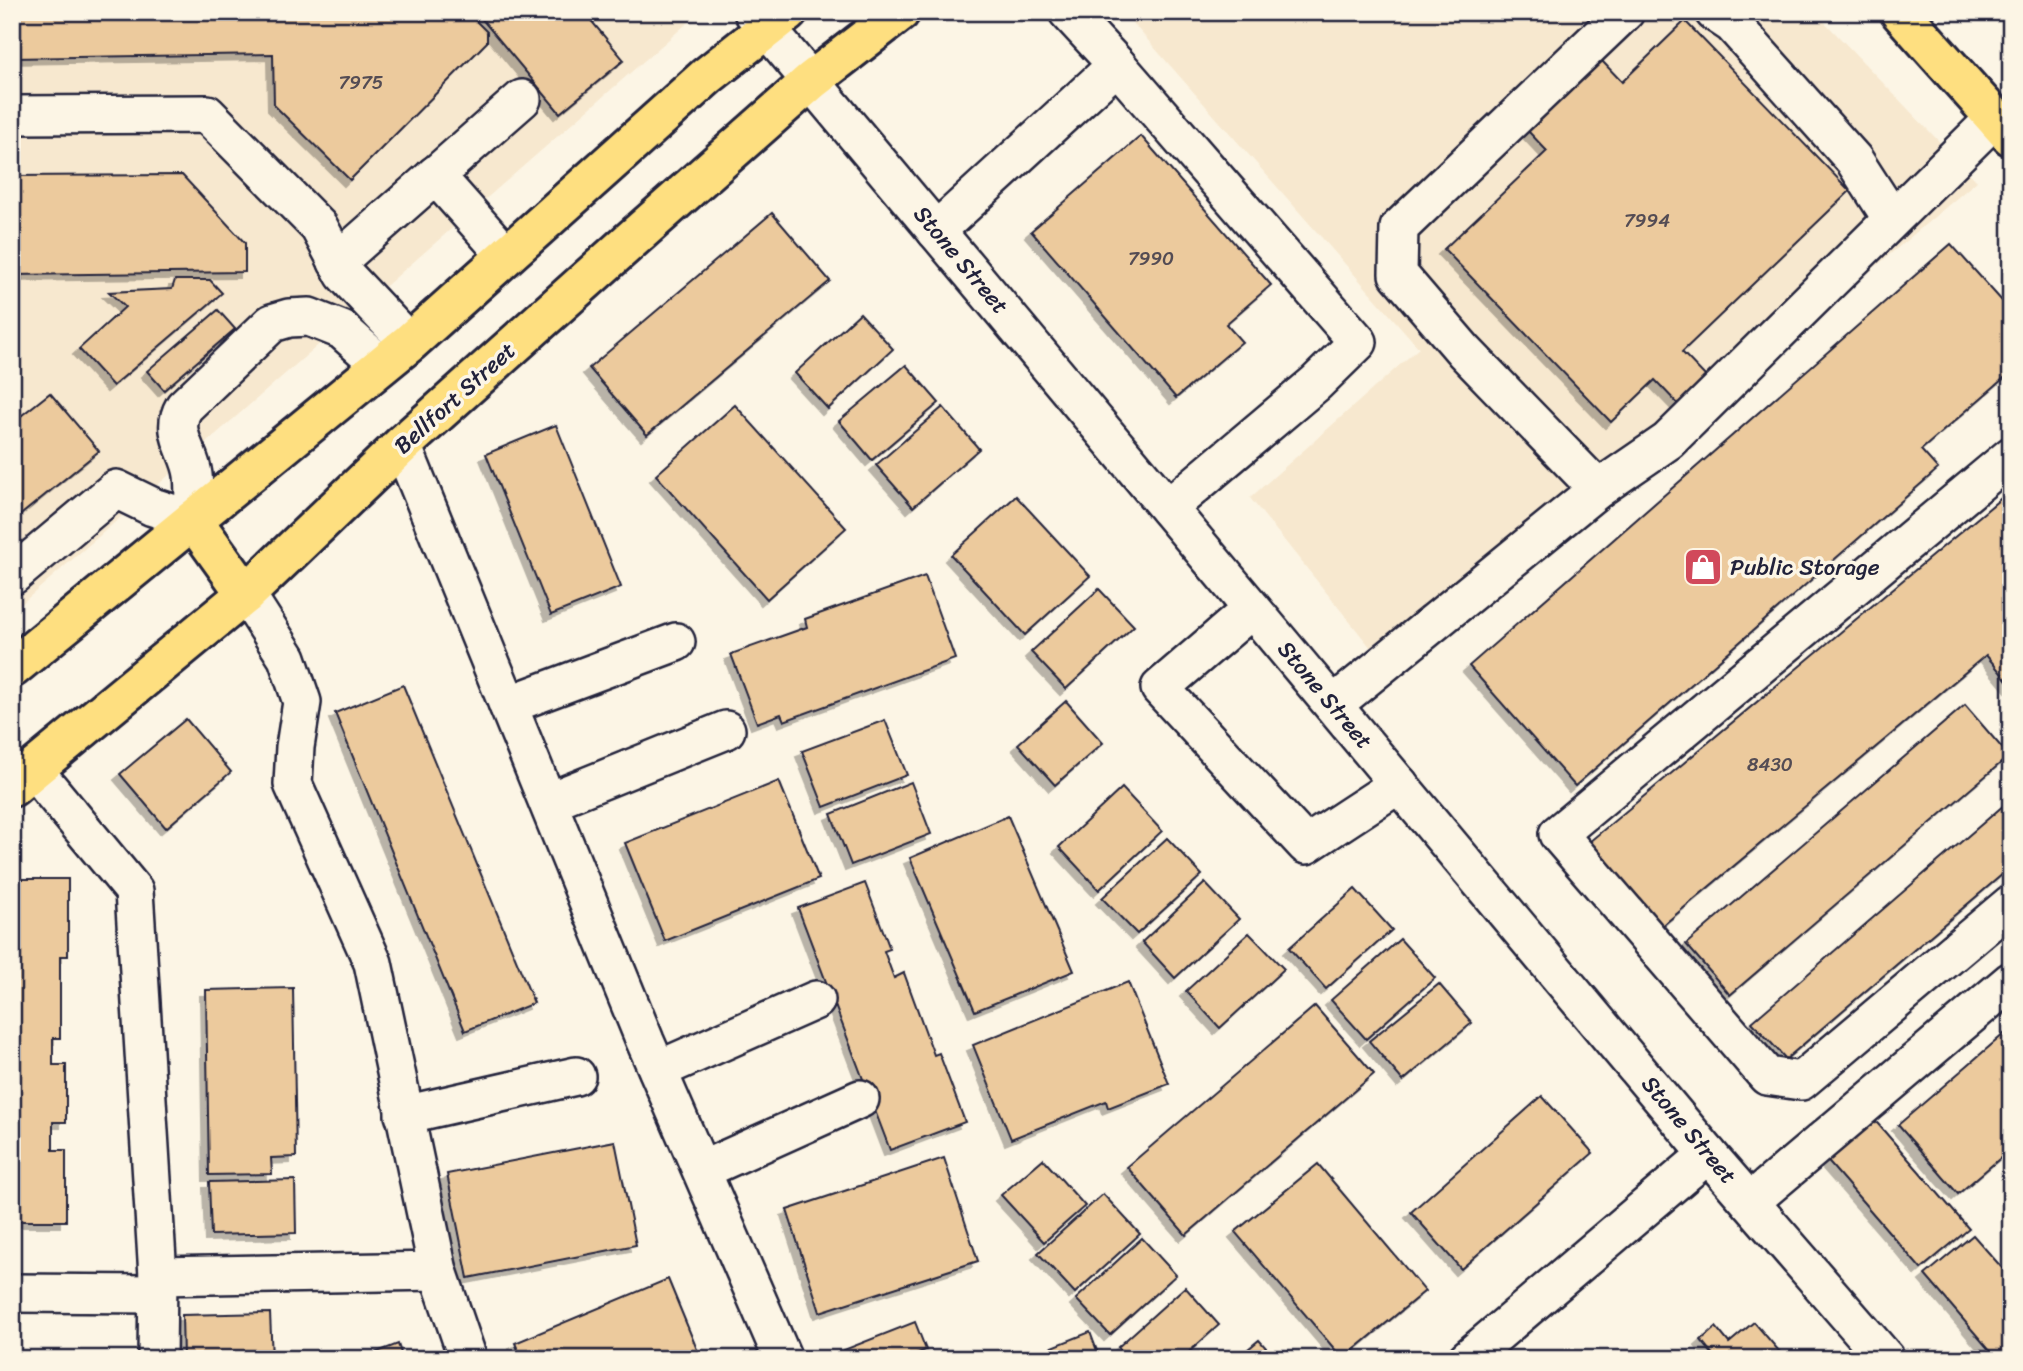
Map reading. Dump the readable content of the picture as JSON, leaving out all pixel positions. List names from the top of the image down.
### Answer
{
  "streets": {
    "main road": ["Bellfort Street"],
    "street": ["Stone Street"]
  },
  "crossings": [
    ["Stone Street", "Bellfort Street"]
  ],
  "places": {
    "shop": ["Public Storage"]
  },
  "house_numbers": [
    "7975",
    "7994",
    "7990",
    "8430"
  ]
}
